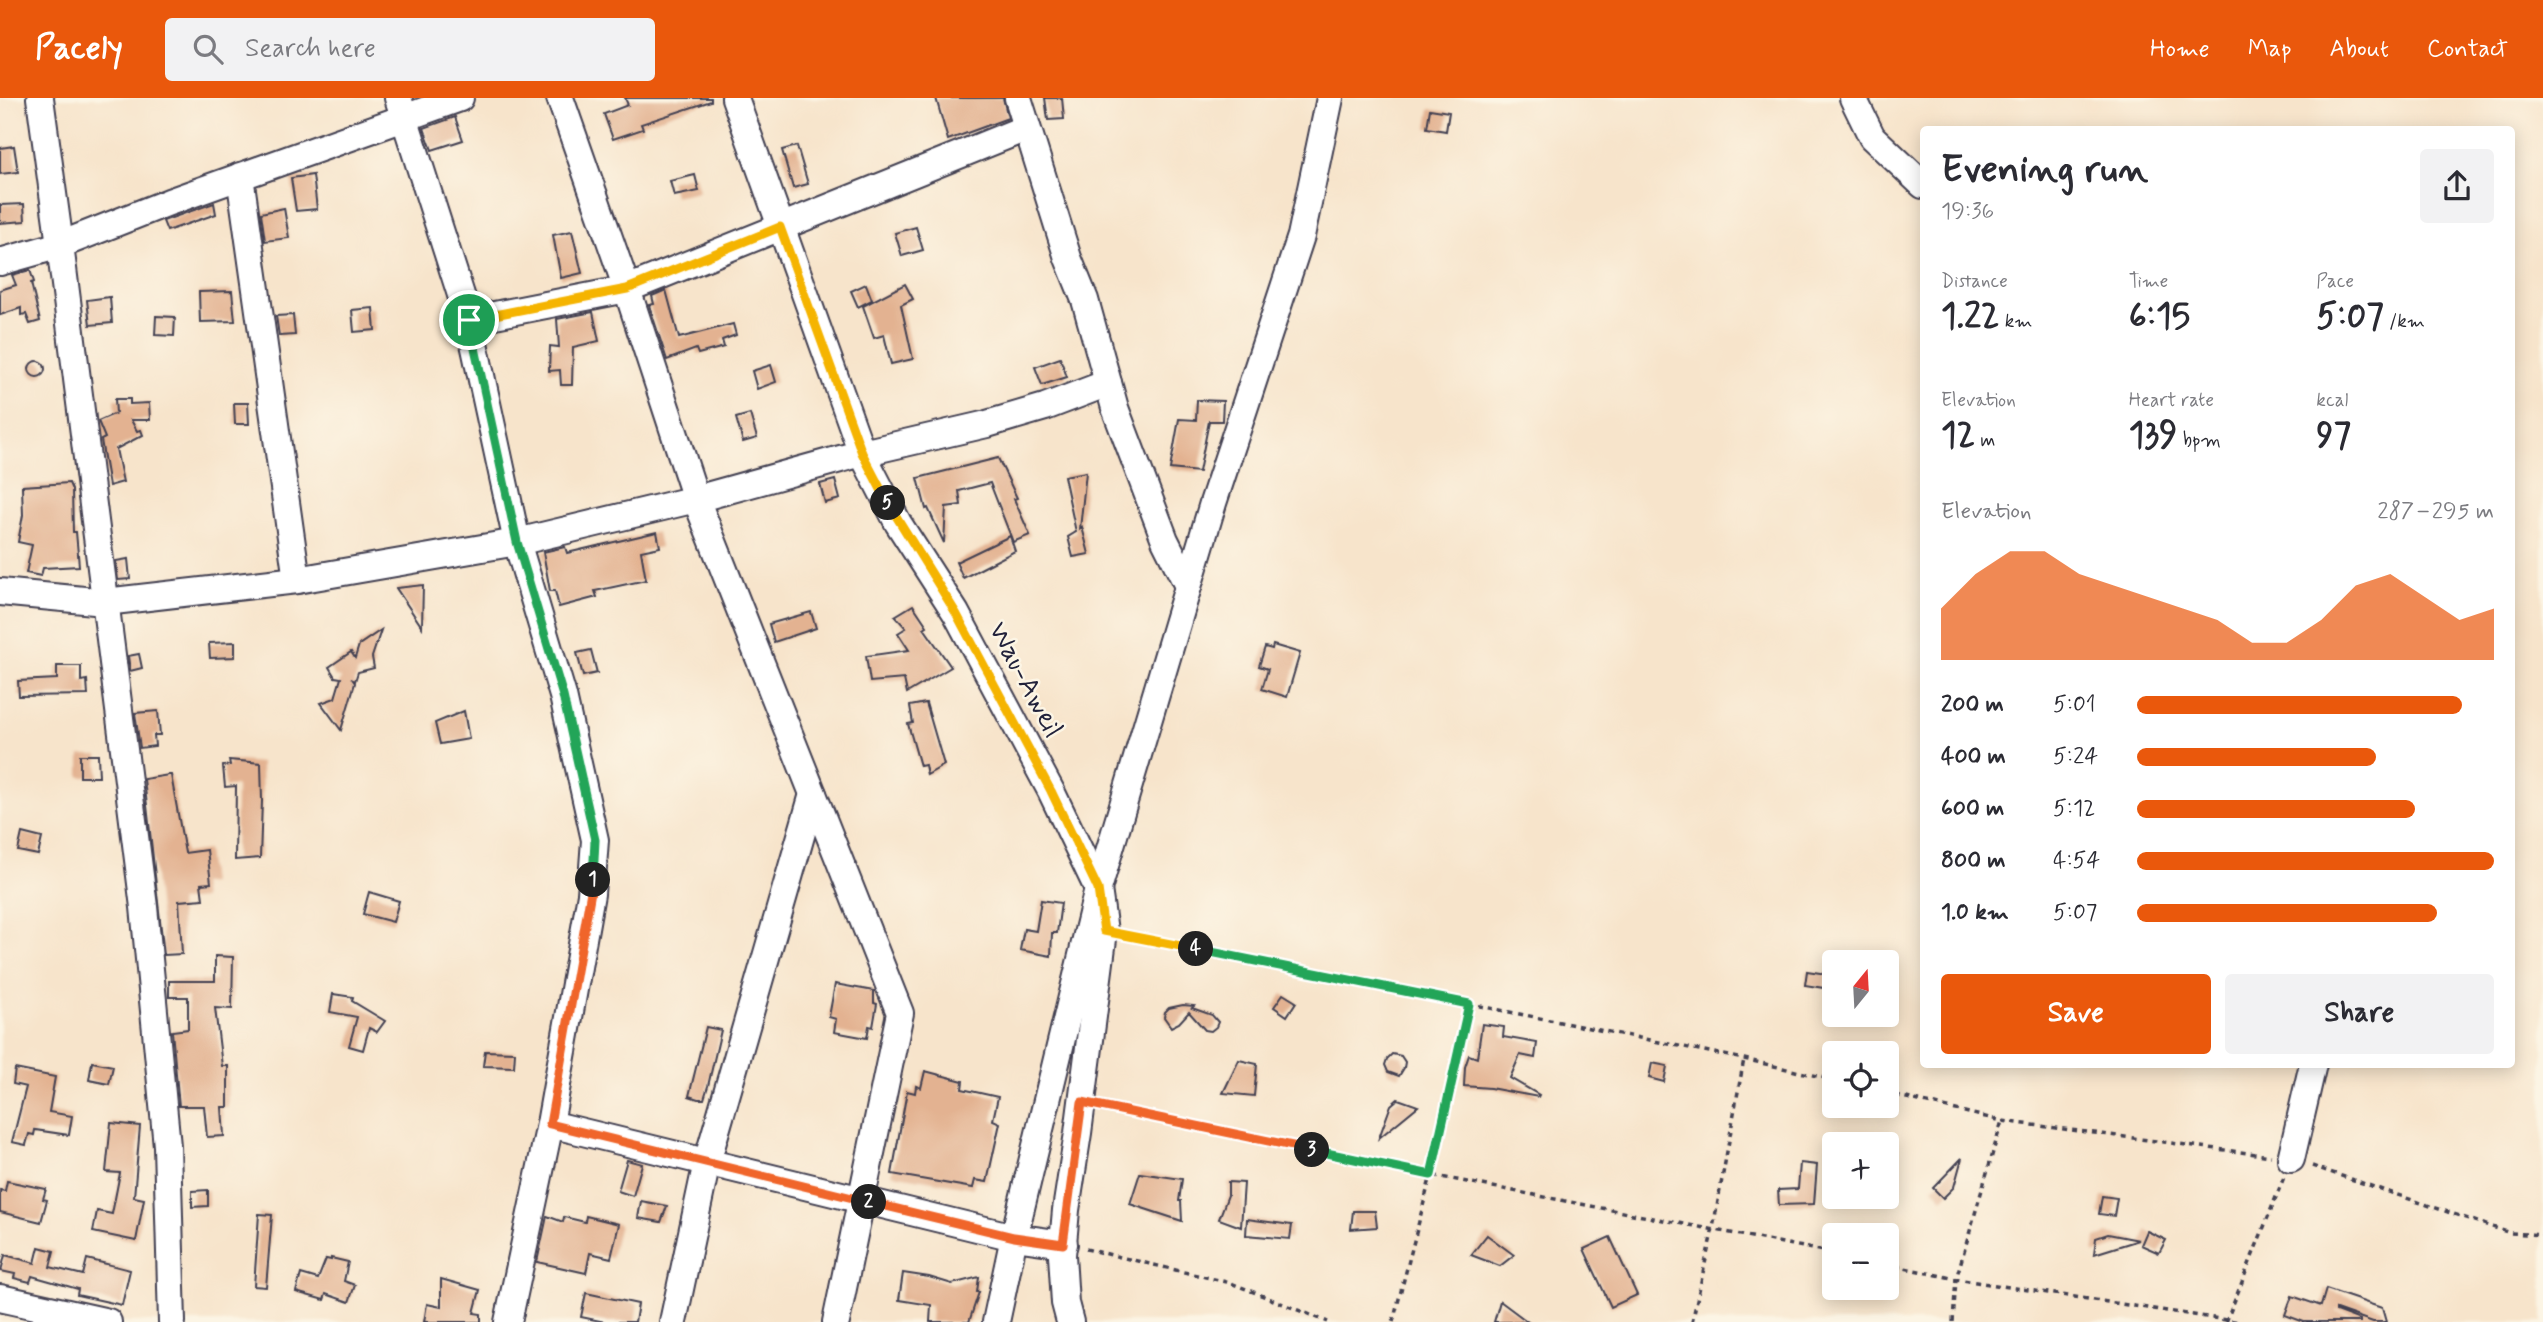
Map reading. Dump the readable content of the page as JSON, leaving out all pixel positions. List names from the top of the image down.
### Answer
{
  "streets": {
    "street": ["Wau-Aweil"]
  },
  "north": "top",
  "page": {
    "header": "Pacely",
    "search": "Search here",
    "nav": [
      "Home",
      "Map",
      "About",
      "Contact"
    ],
    "heading": ["Evening run", "19:36"],
    "stats": [
      ["Distance", "1.22 km"],
      ["Time", "6:15"],
      ["Pace", "5:07 /km"],
      ["Elevation", "12 m"],
      ["Heart rate", "139 bpm"],
      ["kcal", "97"]
    ],
    "chart": ["Elevation", "287–295 m"],
    "pins": [
      "5",
      "1",
      "4",
      "3",
      "2"
    ],
    "list": [
      {
        "name": "200 m",
        "note": "5:01"
      },
      {
        "name": "400 m",
        "note": "5:24"
      },
      {
        "name": "600 m",
        "note": "5:12"
      },
      {
        "name": "800 m",
        "note": "4:54"
      },
      {
        "name": "1.0 km",
        "note": "5:07"
      }
    ],
    "map_buttons": ["+", "−"],
    "buttons": ["Save", "Share"]
  }
}
